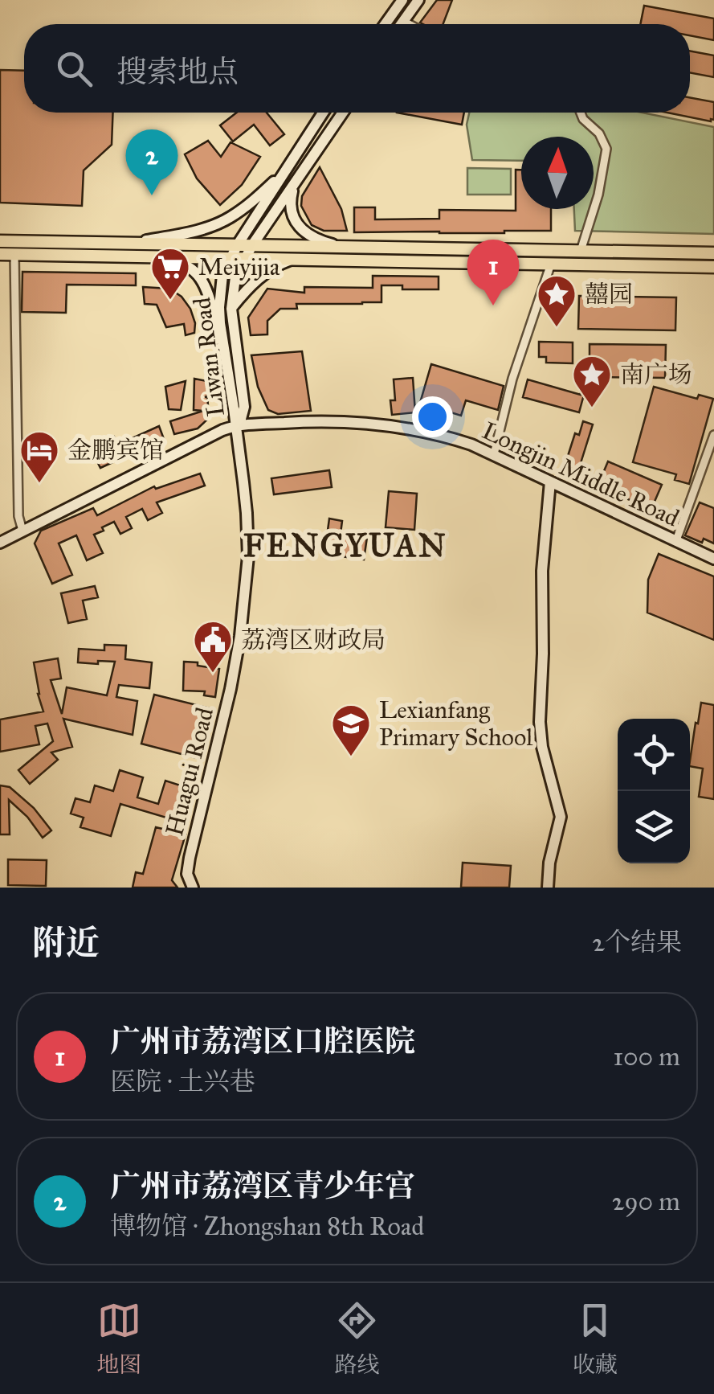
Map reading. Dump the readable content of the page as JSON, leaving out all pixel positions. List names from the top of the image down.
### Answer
{
  "streets": {
    "main road": ["Liwan Road", "Longjin Middle Road", "Huagui Road"]
  },
  "crossings": [
    ["Liwan Road", "Longjin Middle Road"],
    ["Liwan Road", "Huagui Road"],
    ["Longjin Middle Road", "Huagui Road"]
  ],
  "districts": ["FENGYUAN"],
  "places": {
    "supermarket": ["Meiyijia"],
    "place": ["囍园", "南广场"],
    "hotel": ["金鹏宾馆"],
    "public building": ["荔湾区财政局"],
    "school or university": ["Lexianfang Primary School"]
  },
  "north": "top",
  "page": {
    "search": "搜索地点",
    "pins": ["2", "1"],
    "heading": ["附近", "2个结果"],
    "list": [
      {
        "mark": "1",
        "name": "广州市荔湾区口腔医院",
        "note": "医院 · 土兴巷",
        "value": "100 m"
      },
      {
        "mark": "2",
        "name": "广州市荔湾区青少年宫",
        "note": "博物馆 · Zhongshan 8th Road",
        "value": "290 m"
      }
    ],
    "nav": ["地图", "路线", "收藏"]
  }
}
